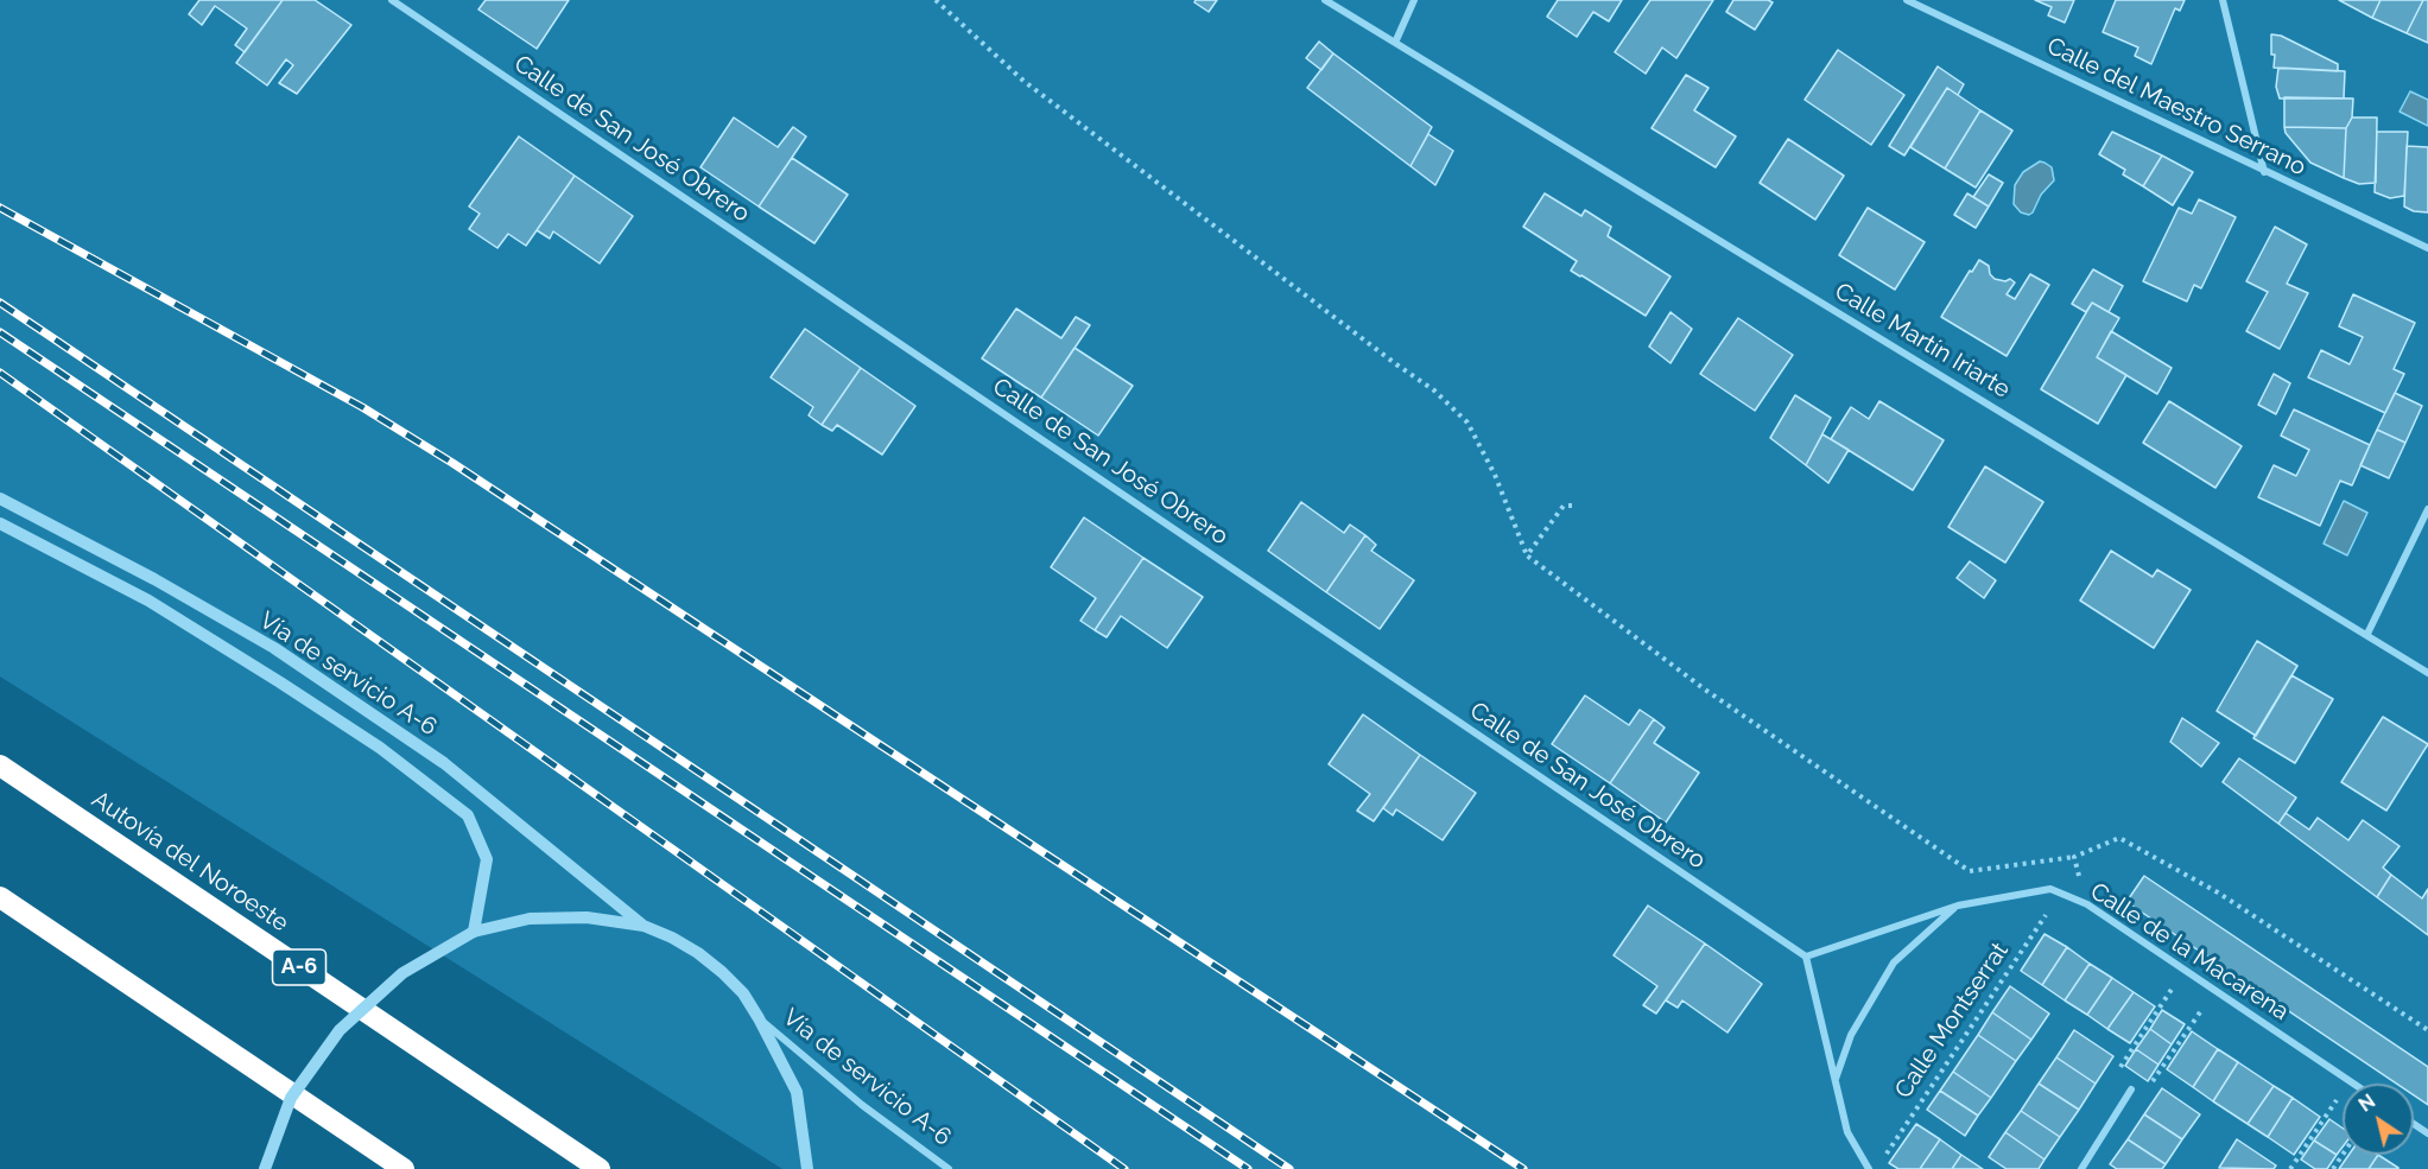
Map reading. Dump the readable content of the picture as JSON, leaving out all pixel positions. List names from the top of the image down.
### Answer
{
  "streets": {
    "highway": ["Autovía del Noroeste", "A-6"],
    "street": [
      "Calle del Maestro Serrano",
      "Calle de San José Obrero",
      "Calle Martín Iriarte",
      "Vía de servicio A-6",
      "Calle de la Macarena"
    ],
    "path": ["Calle Montserrat"]
  },
  "crossings": [
    ["Calle de San José Obrero", "Calle de la Macarena"],
    ["Calle de la Macarena", "Calle Montserrat"]
  ],
  "north": "top left"
}
